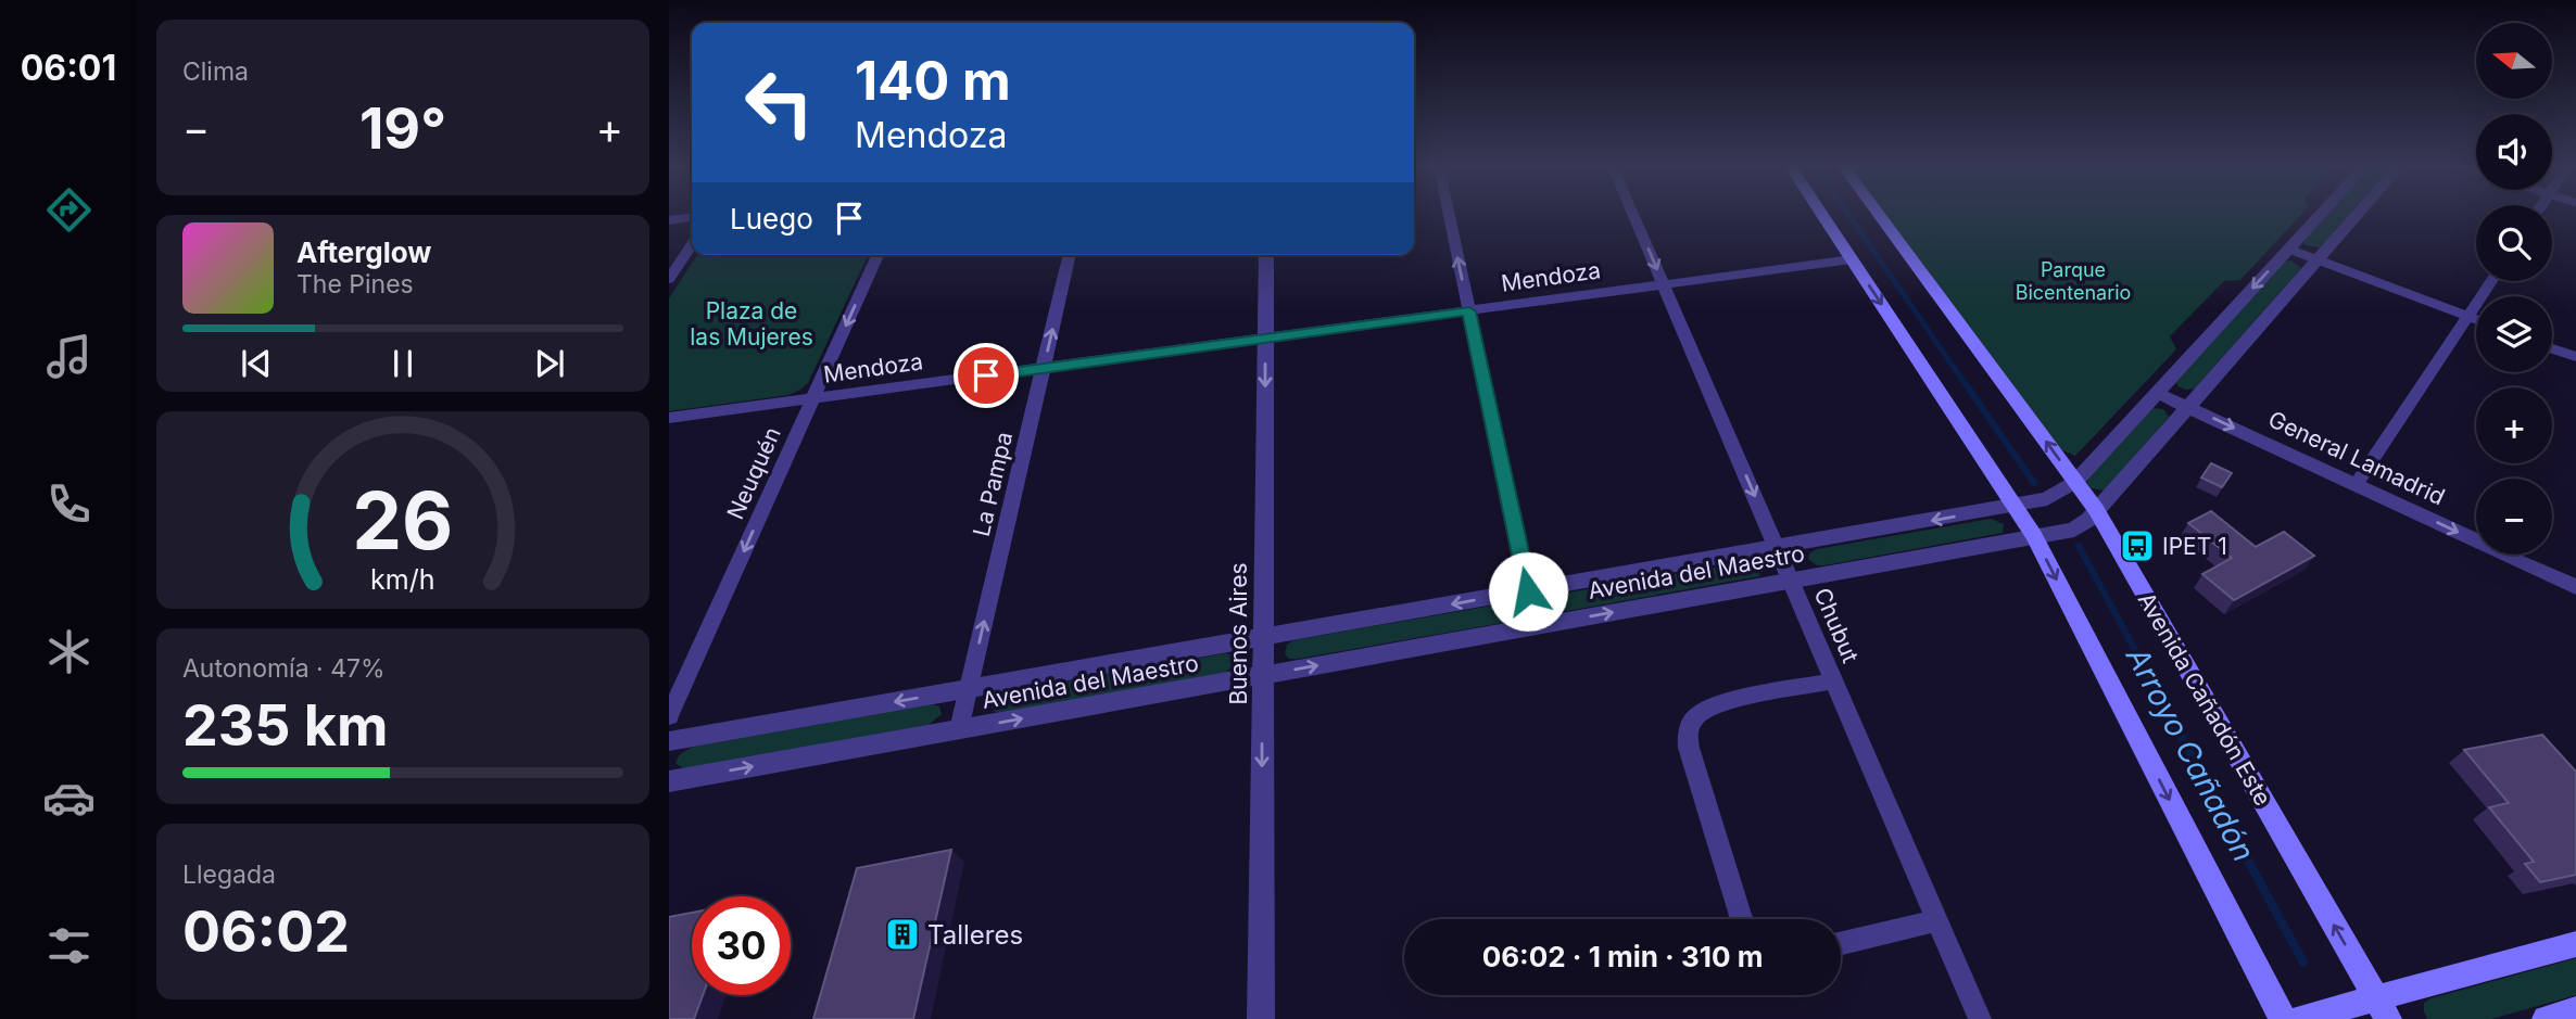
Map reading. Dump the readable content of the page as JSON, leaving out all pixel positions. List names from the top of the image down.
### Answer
{
  "streets": {
    "main road": ["Avenida Cañadón Este"],
    "street": [
      "Mendoza",
      "General Lamadrid",
      "Neuquén",
      "La Pampa",
      "Avenida del Maestro",
      "Chubut",
      "Buenos Aires"
    ]
  },
  "crossings": [
    ["Mendoza", "Neuquén"],
    ["Mendoza", "La Pampa"],
    ["Mendoza", "Chubut"],
    ["Mendoza", "Buenos Aires"],
    ["General Lamadrid", "Avenida del Maestro"],
    ["La Pampa", "Avenida del Maestro"],
    ["Avenida del Maestro", "Chubut"],
    ["Avenida del Maestro", "Buenos Aires"],
    ["Avenida del Maestro", "Avenida Cañadón Este"]
  ],
  "one_way": [
    "General Lamadrid",
    "Neuquén",
    "La Pampa",
    "Chubut",
    "Buenos Aires"
  ],
  "water": ["Arroyo Cañadón"],
  "parks": ["Parque Bicentenario", "Plaza de las Mujeres"],
  "places": {
    "bus stop": ["IPET 1"],
    "building": ["Talleres"]
  },
  "north": "left",
  "page": {
    "tabs": "06:01",
    "tile": [
      "Clima",
      ["Autonomía · 47%", "235 km"],
      ["Llegada", "06:02"]
    ],
    "map_buttons": ["+", "−"],
    "turn": ["140 m", "Mendoza"],
    "heat": ["−", "19°", "+"],
    "then": "Luego",
    "song": ["Afterglow", "The Pines"],
    "limit": "30",
    "trip": "06:02 · 1 min · 310 m",
    "gauge": ["26", "km/h"]
  }
}
